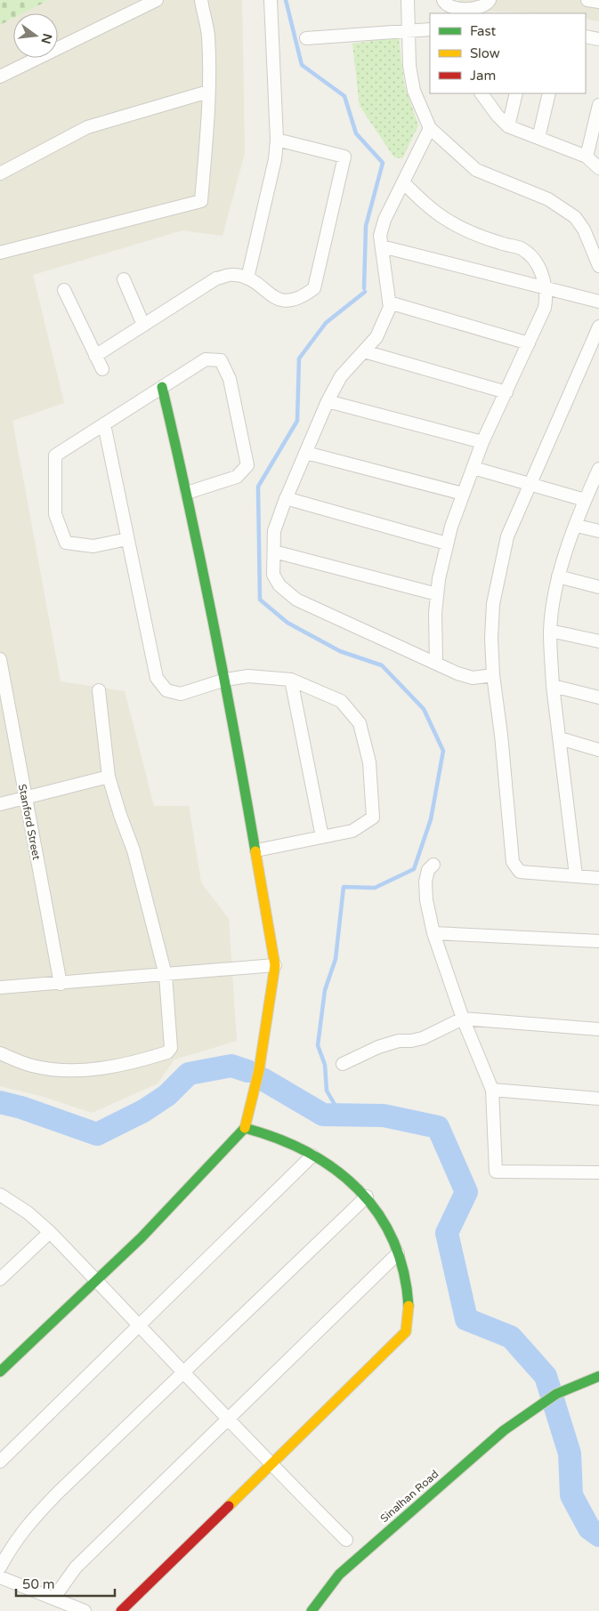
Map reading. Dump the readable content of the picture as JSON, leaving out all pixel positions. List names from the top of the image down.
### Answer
{
  "streets": {
    "street": ["Stanford Street", "Sinalhan Road"]
  },
  "legend": ["Fast", "Slow", "Jam"],
  "scale_bar": "50 m",
  "north": "right"
}
